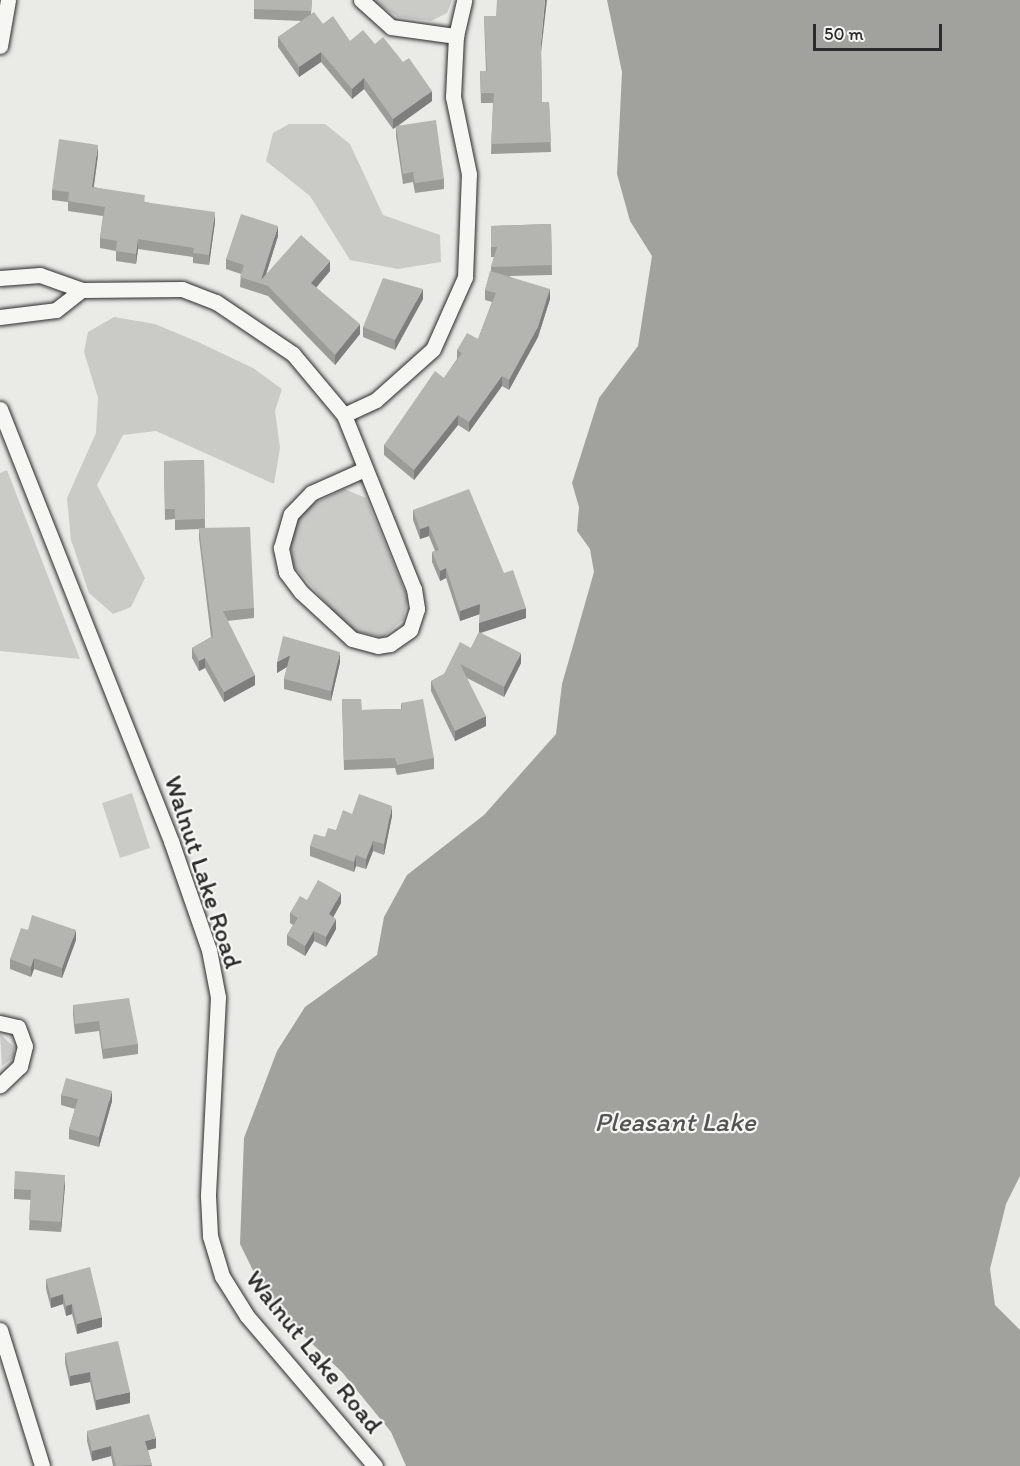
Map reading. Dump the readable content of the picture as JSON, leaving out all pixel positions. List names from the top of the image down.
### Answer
{
  "streets": {
    "street": ["Walnut Lake Road"]
  },
  "water": ["Pleasant Lake"],
  "scale_bar": "50 m"
}
